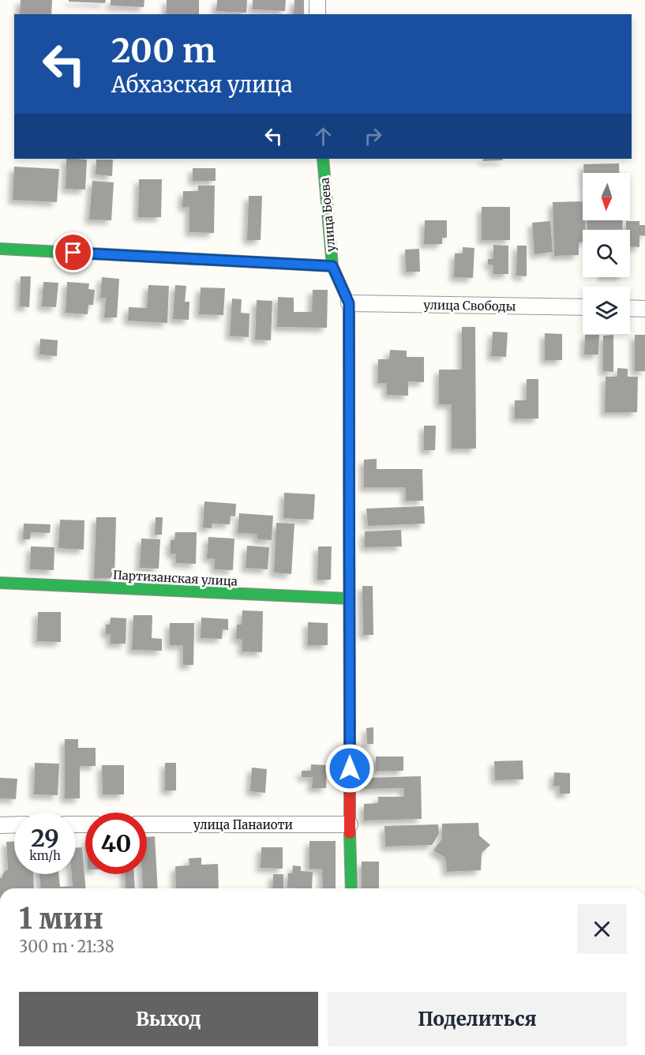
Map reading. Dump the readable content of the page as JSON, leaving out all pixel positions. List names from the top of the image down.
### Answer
{
  "streets": {
    "street": [
      "улица Боева",
      "улица Свободы",
      "Партизанская улица",
      "улица Панаиоти"
    ]
  },
  "crossings": [
    ["улица Боева", "улица Свободы"],
    ["улица Боева", "Партизанская улица"],
    ["улица Боева", "улица Панаиоти"]
  ],
  "north": "bottom",
  "page": {
    "turn": ["200 m", "Абхазская улица"],
    "speed": "29 km/h",
    "limit": "40",
    "heading": ["1 мин", "300 m · 21:38"],
    "buttons": ["Выход", "Поделиться"]
  }
}
